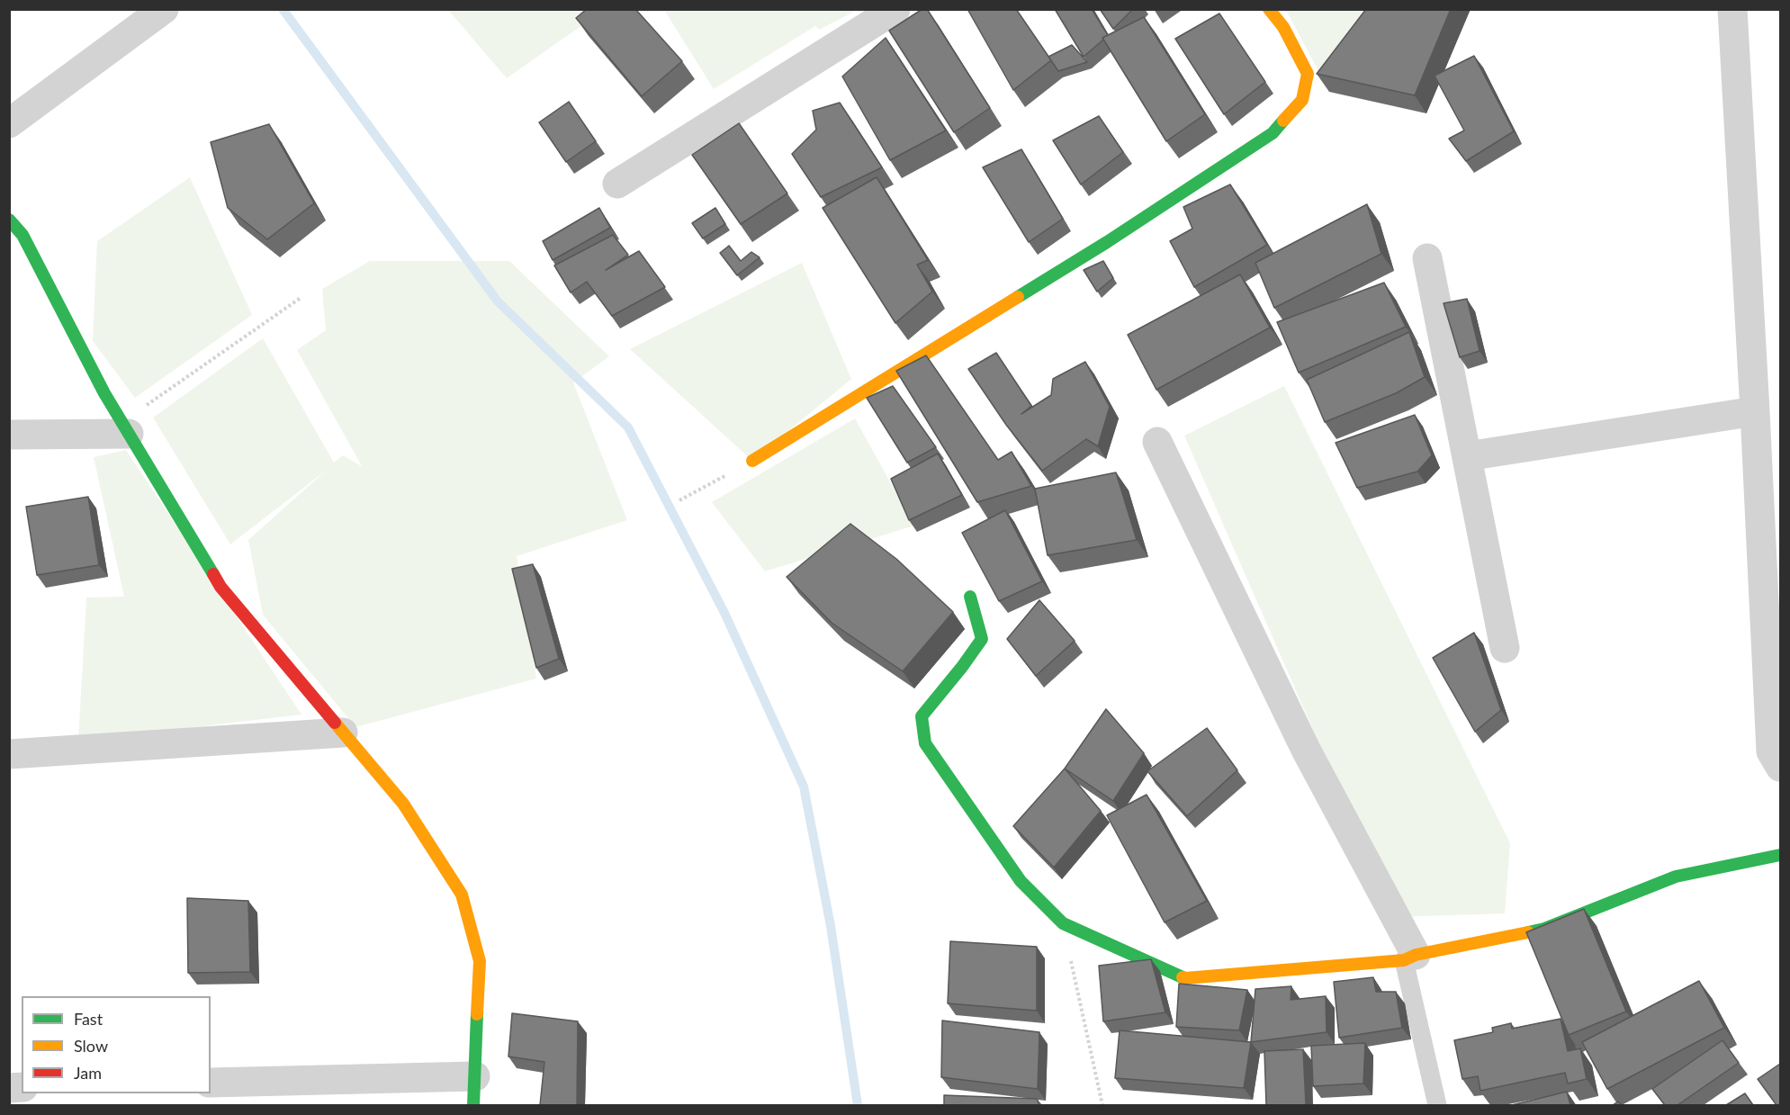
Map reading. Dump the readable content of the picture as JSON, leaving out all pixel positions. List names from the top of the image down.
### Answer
{
  "legend": ["Fast", "Slow", "Jam"]
}
